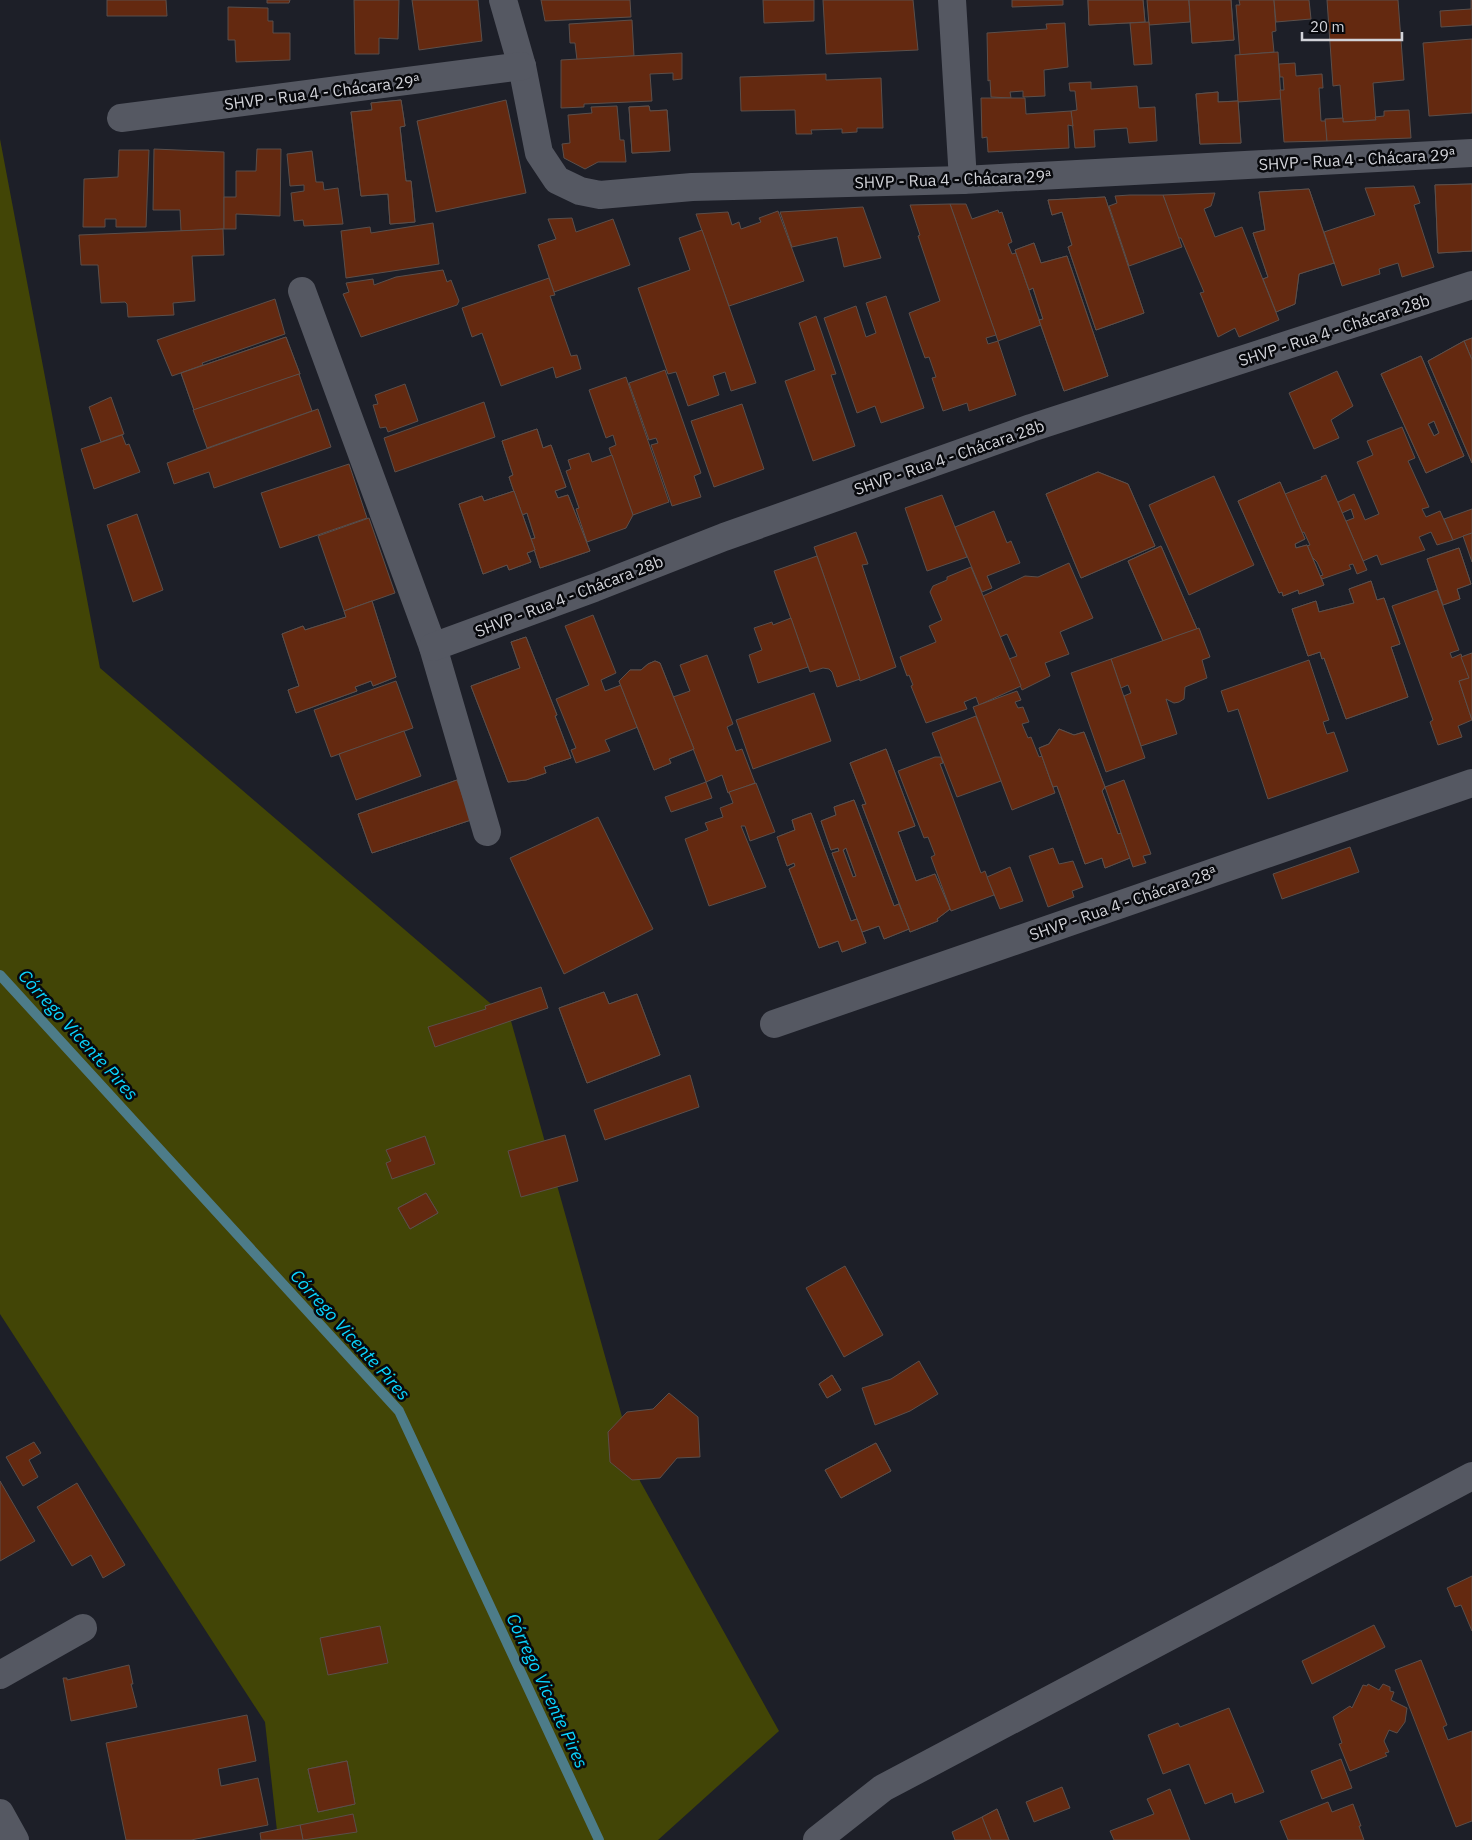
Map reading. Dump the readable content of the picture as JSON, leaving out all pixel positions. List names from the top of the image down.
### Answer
{
  "streets": {
    "street": ["SHVP - Rua 4 - Chácara 29ª", "SHVP - Rua 4 - Chácara 28b", "SHVP - Rua 4 - Chácara 28ª"]
  },
  "water": ["Córrego Vicente Pires"],
  "scale_bar": "20 m"
}
